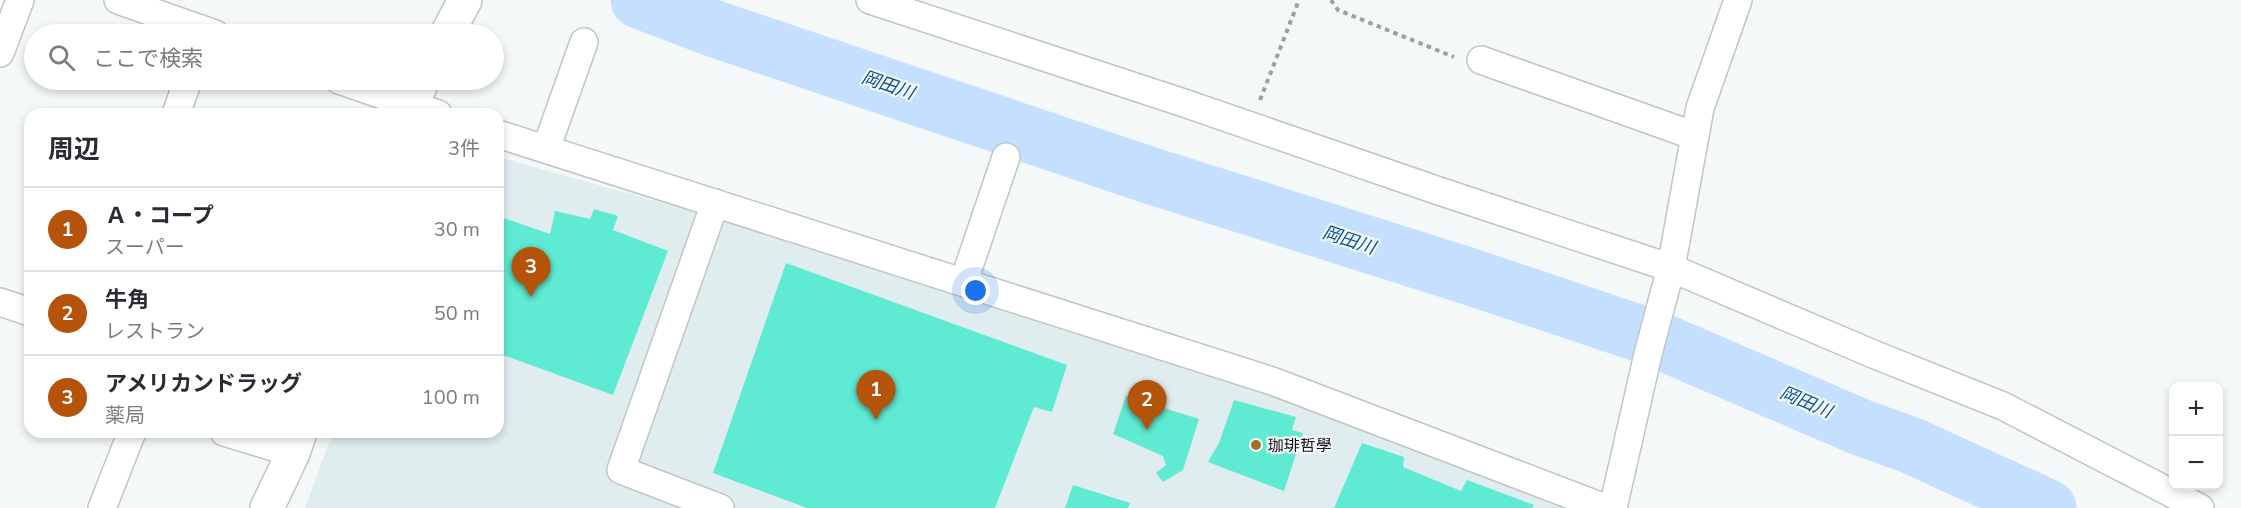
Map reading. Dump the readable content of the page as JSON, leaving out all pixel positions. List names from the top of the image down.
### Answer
{
  "water": ["岡田川"],
  "places": ["珈琲哲學"],
  "page": {
    "search": "ここで検索",
    "heading": ["周辺", "3件"],
    "list": [
      {
        "mark": "1",
        "name": "Ａ・コープ",
        "note": "スーパー",
        "value": "30 m"
      },
      {
        "mark": "2",
        "name": "牛角",
        "note": "レストラン",
        "value": "50 m"
      },
      {
        "mark": "3",
        "name": "アメリカンドラッグ",
        "note": "薬局",
        "value": "100 m"
      }
    ],
    "pins": ["3", "1", "2"],
    "map_buttons": ["+", "−"]
  }
}
